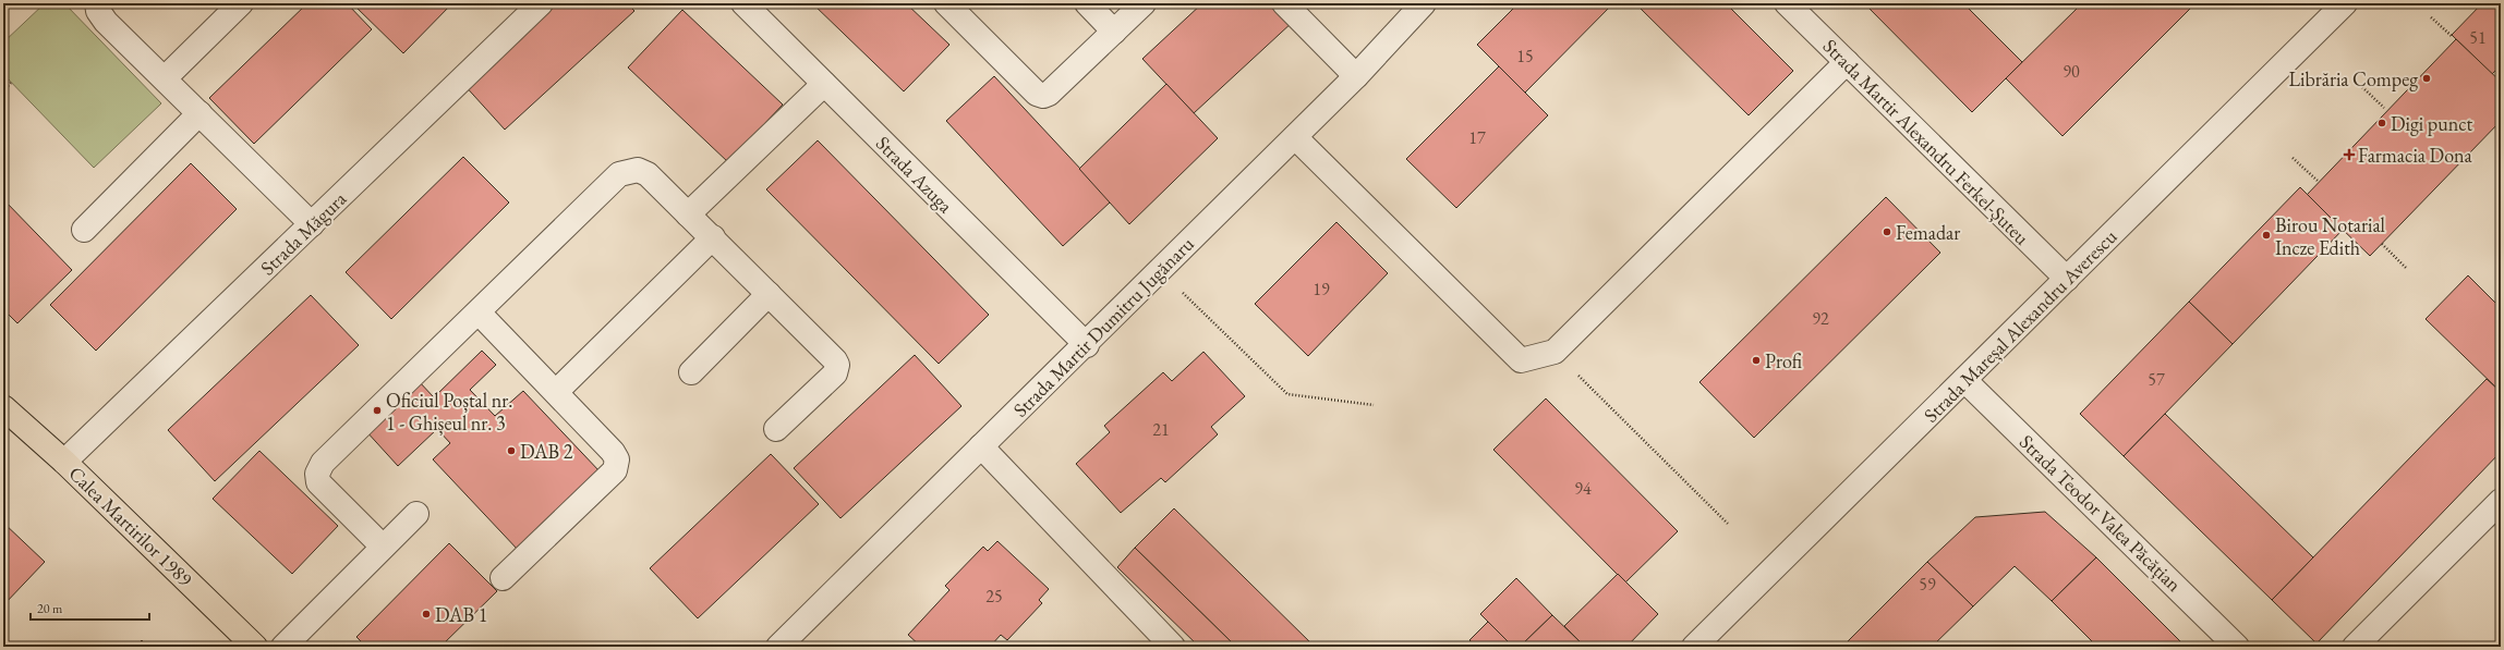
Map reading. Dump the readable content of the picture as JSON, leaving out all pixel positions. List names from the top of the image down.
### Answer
{
  "streets": {
    "main road": ["Calea Martirilor 1989"],
    "street": [
      "Strada Martir Alexandru Ferkel-Șuteu",
      "Strada Azuga",
      "Strada Măgura",
      "Strada Mareșal Alexandru Averescu",
      "Strada Martir Dumitru Jugănaru",
      "Strada Teodor Valea Păcățian"
    ]
  },
  "crossings": [
    ["Strada Martir Alexandru Ferkel-Șuteu", "Strada Mareșal Alexandru Averescu"],
    ["Strada Azuga", "Strada Martir Dumitru Jugănaru"],
    ["Strada Măgura", "Calea Martirilor 1989"],
    ["Strada Mareșal Alexandru Averescu", "Strada Teodor Valea Păcățian"]
  ],
  "places": {
    "other": [
      "Librăria Compeg",
      "Digi punct",
      "Femadar",
      "Birou Notarial Incze Edith",
      "Profi",
      "Oficiul Poștal nr. 1 - Ghișeul nr. 3",
      "DAB 2",
      "DAB 1"
    ],
    "health": ["Farmacia Dona"]
  },
  "house_numbers": [
    "51",
    "15",
    "90",
    "17",
    "19",
    "92",
    "57",
    "21",
    "94",
    "59",
    "25"
  ],
  "scale_bar": "20 m"
}
